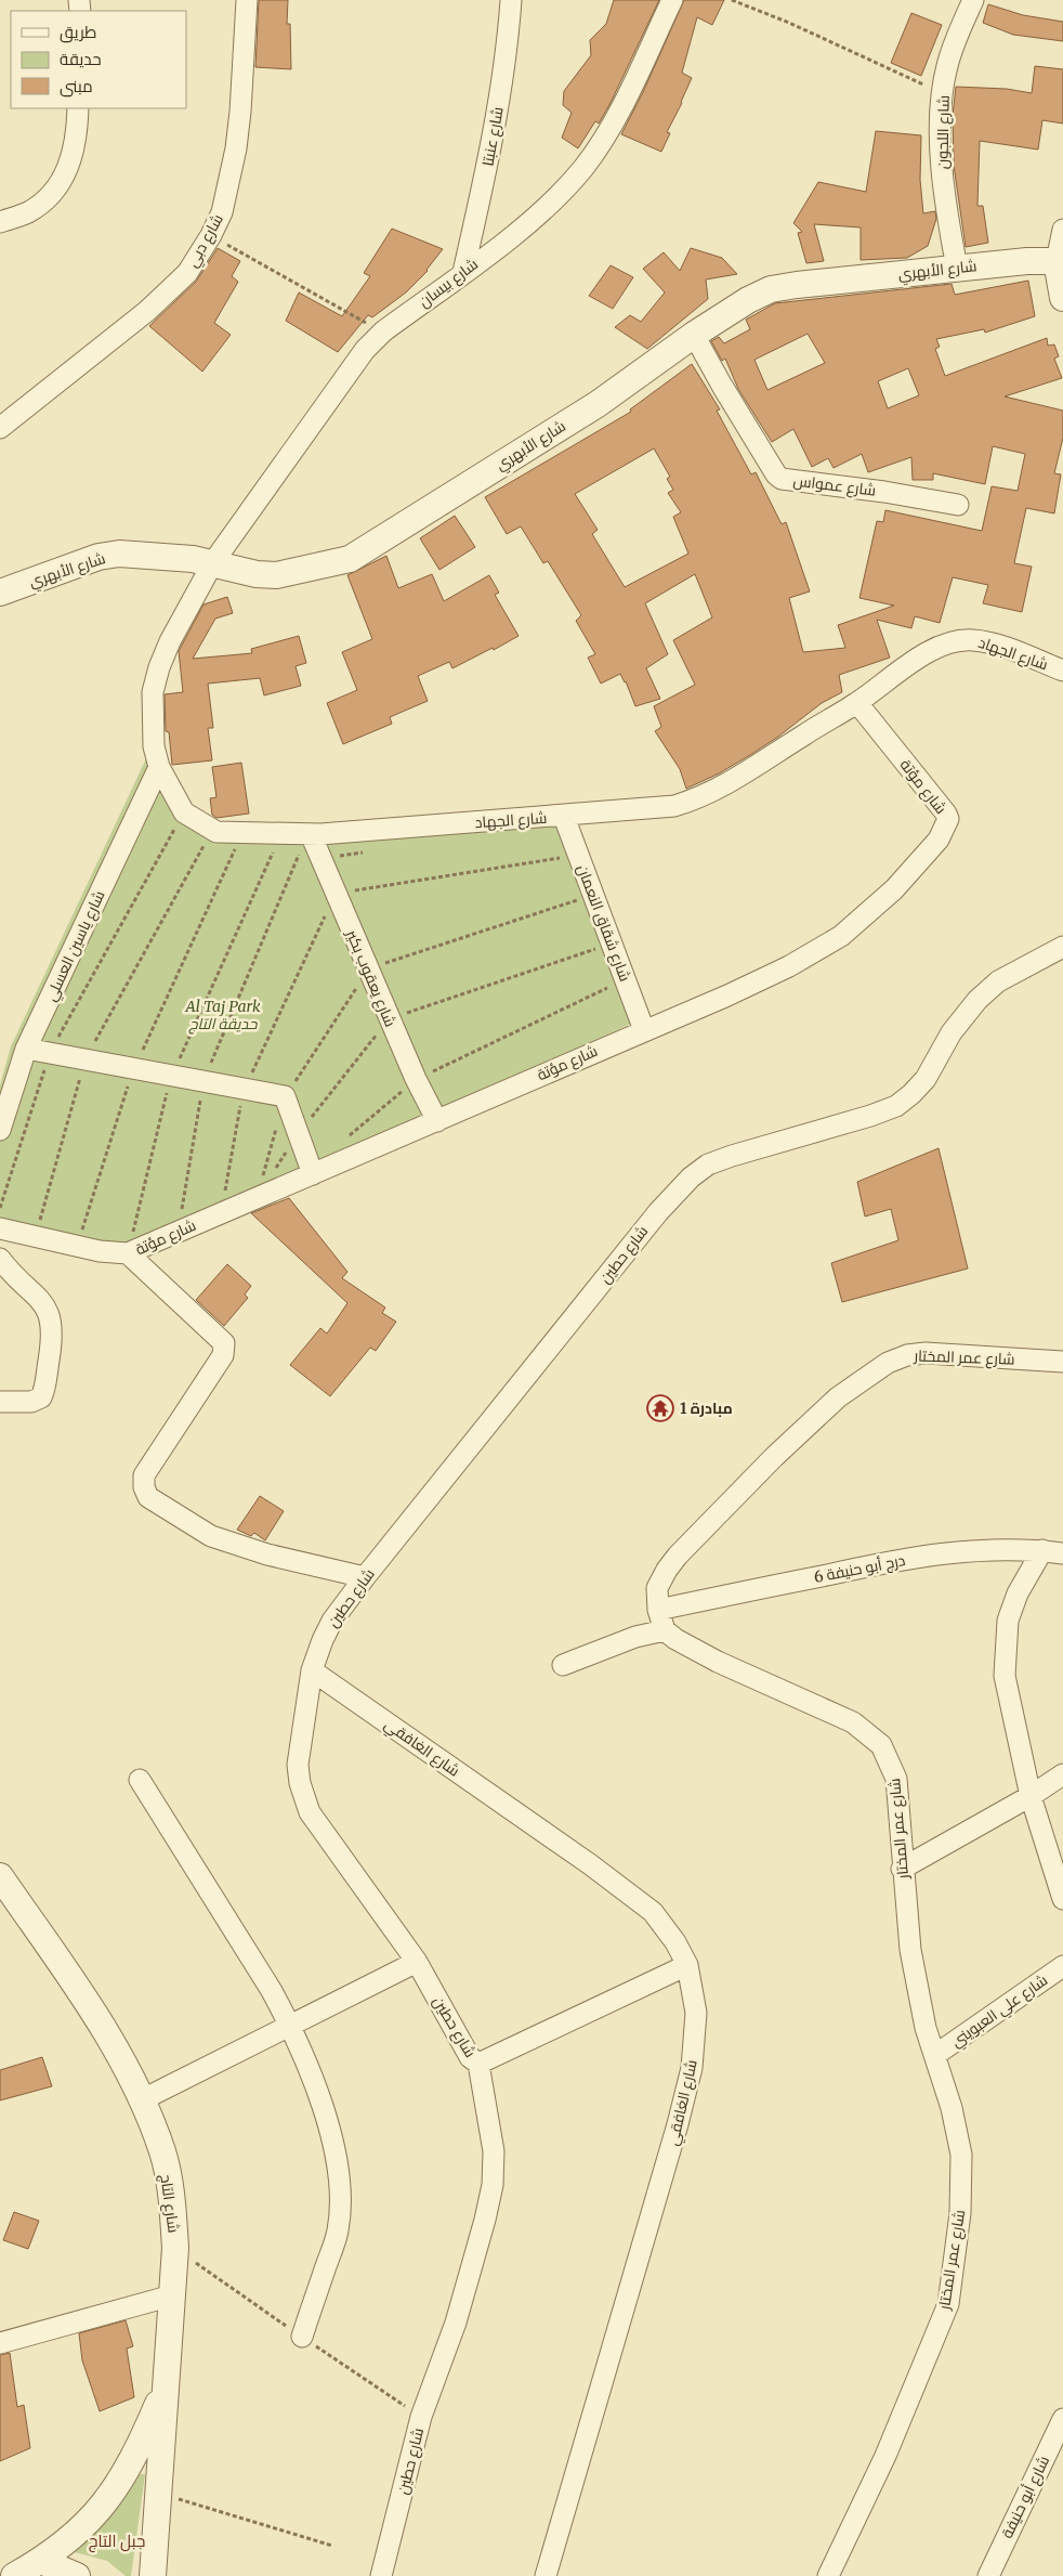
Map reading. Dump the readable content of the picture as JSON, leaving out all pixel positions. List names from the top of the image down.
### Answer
{
  "streets": {
    "street": [
      "شارع اللجون",
      "شارع عنبتا",
      "شارع دبي",
      "شارع الأبهري",
      "شارع بيسان",
      "شارع عمواس",
      "شارع الجهاد",
      "شارع مؤتة",
      "شارع شقاق النعمان",
      "شارع ياسين العسلي",
      "شارع يعقوب بكير",
      "شارع حطين",
      "شارع عمر المختار",
      "درج أبو حنيفة 6",
      "شارع الغافقي",
      "شارع علي العبويني",
      "شارع التاج",
      "شارع أبو حنيفة"
    ]
  },
  "crossings": [
    ["شارع اللجون", "شارع الأبهري"],
    ["شارع عنبتا", "شارع بيسان"],
    ["شارع الأبهري", "شارع بيسان"],
    ["شارع الأبهري", "شارع عمواس"],
    ["شارع الأبهري", "شارع الجهاد"],
    ["شارع بيسان", "شارع الجهاد"],
    ["شارع الجهاد", "شارع مؤتة"],
    ["شارع الجهاد", "شارع شقاق النعمان"],
    ["شارع الجهاد", "شارع ياسين العسلي"],
    ["شارع الجهاد", "شارع يعقوب بكير"],
    ["شارع مؤتة", "شارع شقاق النعمان"],
    ["شارع مؤتة", "شارع يعقوب بكير"],
    ["شارع حطين", "شارع الغافقي"],
    ["شارع عمر المختار", "درج أبو حنيفة 6"],
    ["شارع عمر المختار", "شارع علي العبويني"]
  ],
  "districts": ["جبل التاج"],
  "parks": ["Al Taj Park حديقة التاج"],
  "places": {
    "temple": ["مبادرة 1"]
  },
  "legend": ["طريق", "حديقة", "مبنى"]
}
